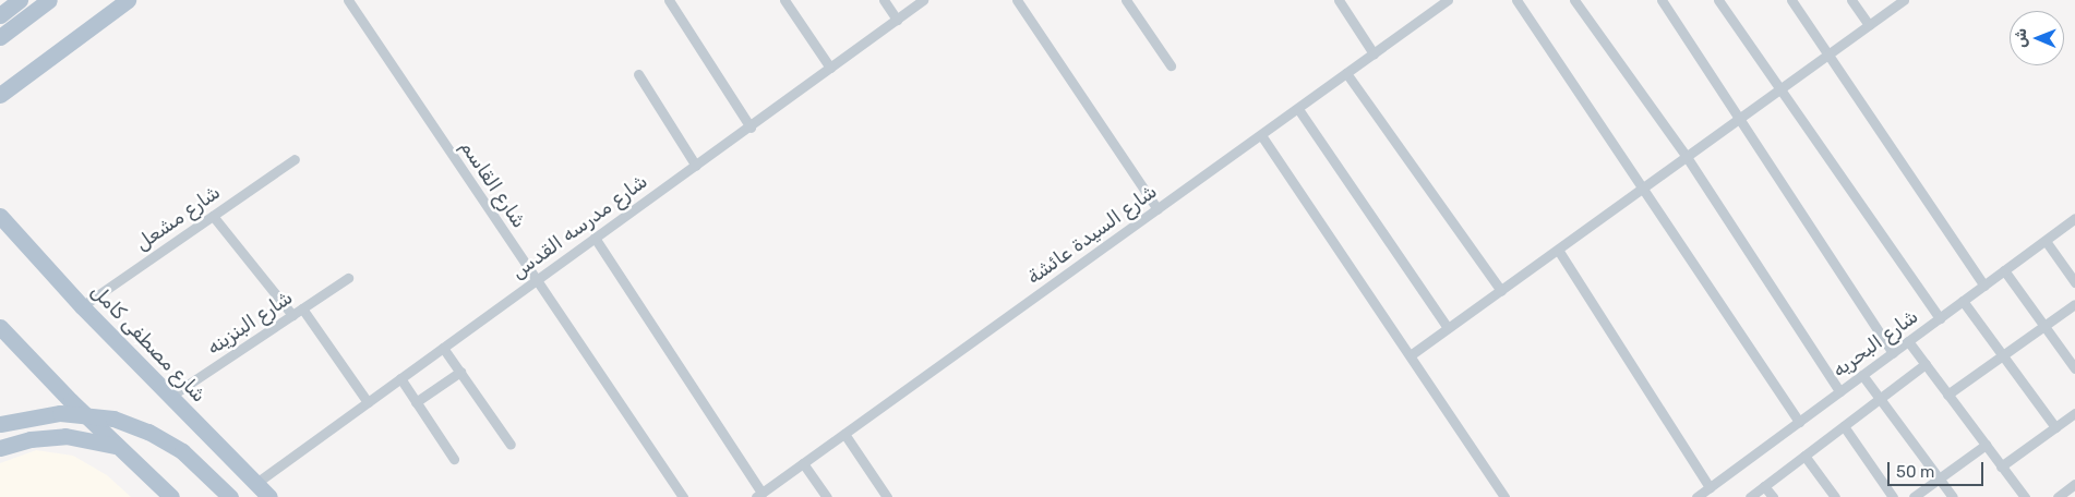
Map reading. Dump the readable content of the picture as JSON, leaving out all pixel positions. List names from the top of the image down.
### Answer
{
  "streets": {
    "main road": ["شارع مصطفى كامل"],
    "street": [
      "شارع القاسم",
      "شارع مشعل",
      "شارع مدرسه القدس",
      "شارع السيدة عائشة",
      "شارع البنزينه",
      "شارع البحريه"
    ]
  },
  "crossings": [
    ["شارع القاسم", "شارع مدرسه القدس"],
    ["شارع مشعل", "شارع مصطفى كامل"],
    ["شارع مدرسه القدس", "شارع مصطفى كامل"],
    ["شارع البنزينه", "شارع مصطفى كامل"]
  ],
  "scale_bar": "50 m",
  "north": "left"
}
